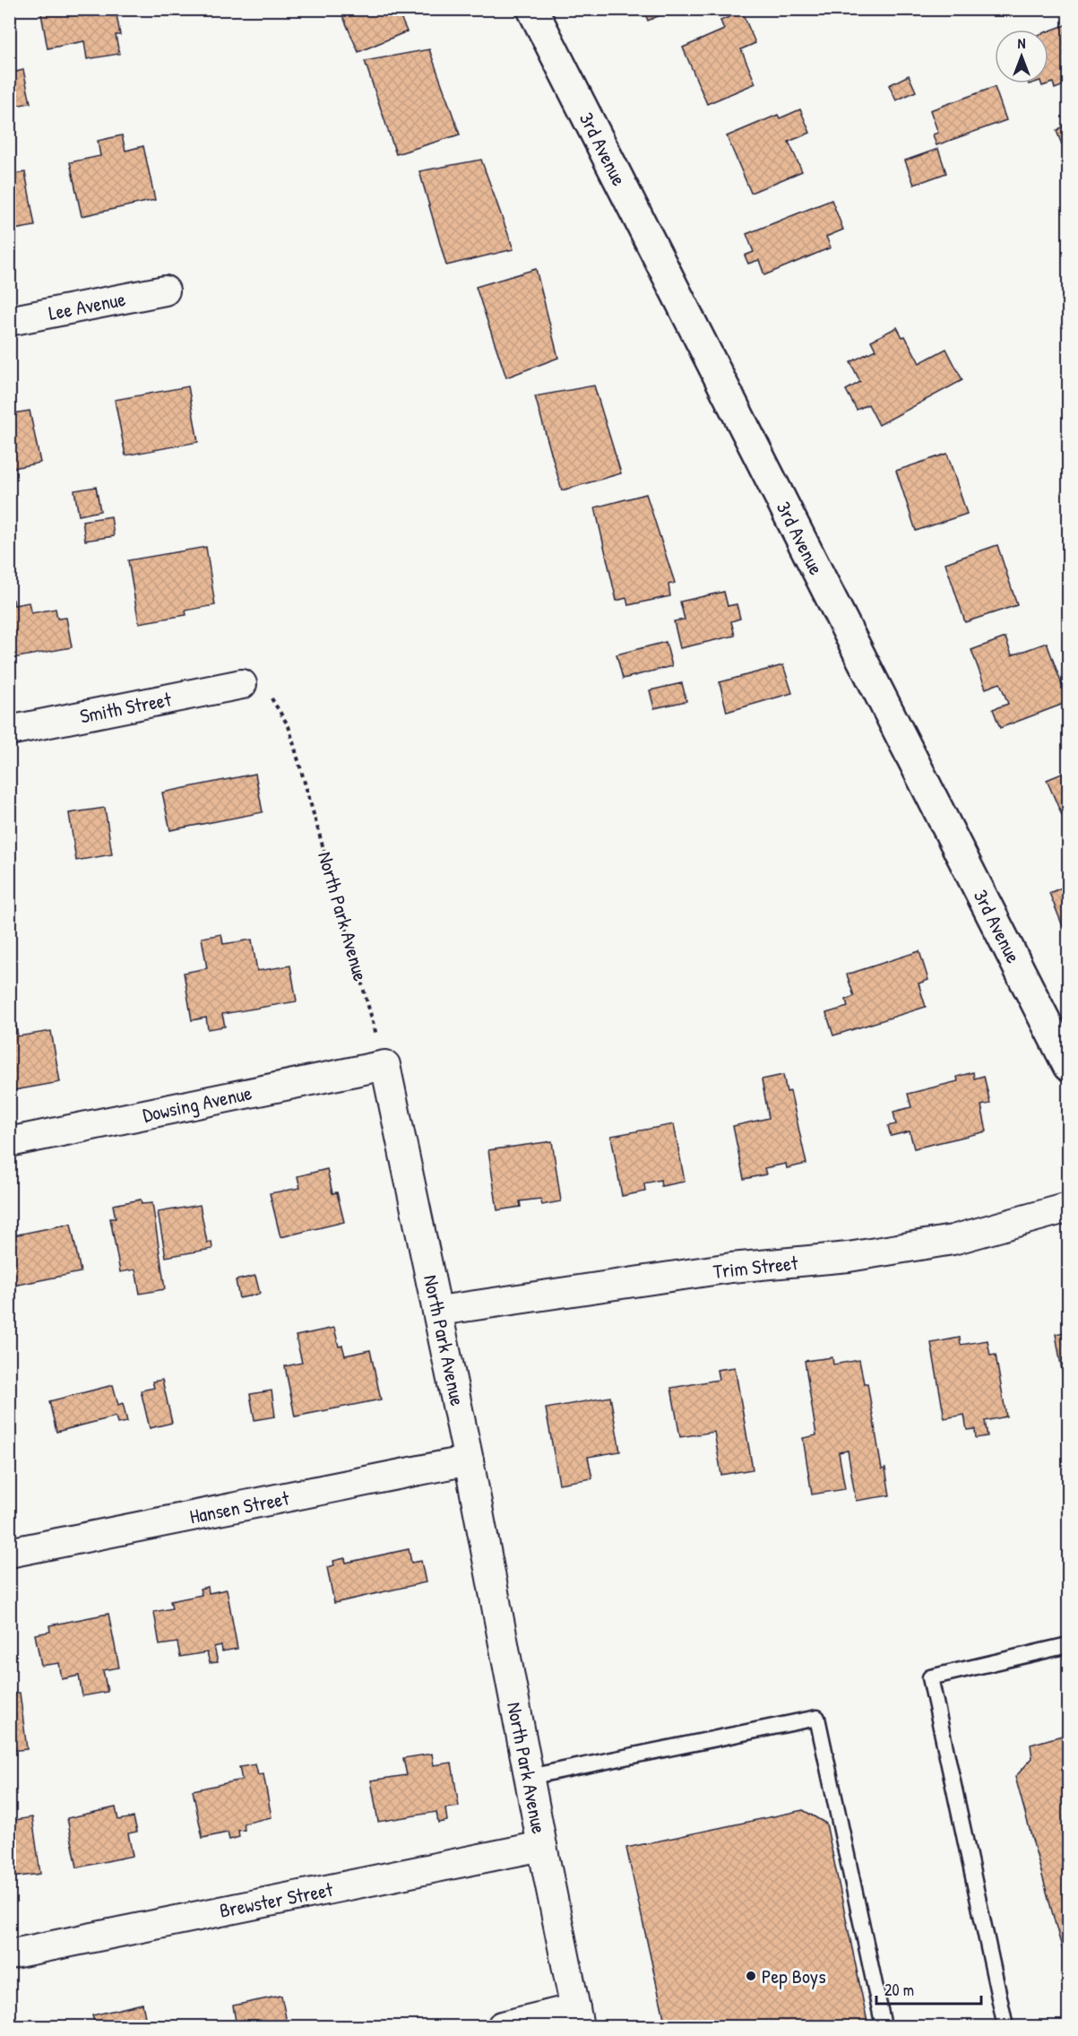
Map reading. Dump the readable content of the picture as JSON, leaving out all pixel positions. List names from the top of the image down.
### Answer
{
  "streets": {
    "street": [
      "3rd Avenue",
      "Lee Avenue",
      "Smith Street",
      "North Park Avenue",
      "Dowsing Avenue",
      "Trim Street",
      "Hansen Street",
      "Brewster Street"
    ]
  },
  "crossings": [
    ["Smith Street", "North Park Avenue"],
    ["North Park Avenue", "Dowsing Avenue"],
    ["North Park Avenue", "Trim Street"],
    ["North Park Avenue", "Hansen Street"],
    ["North Park Avenue", "Brewster Street"]
  ],
  "places": ["Pep Boys"],
  "scale_bar": "20 m",
  "north": "top"
}
